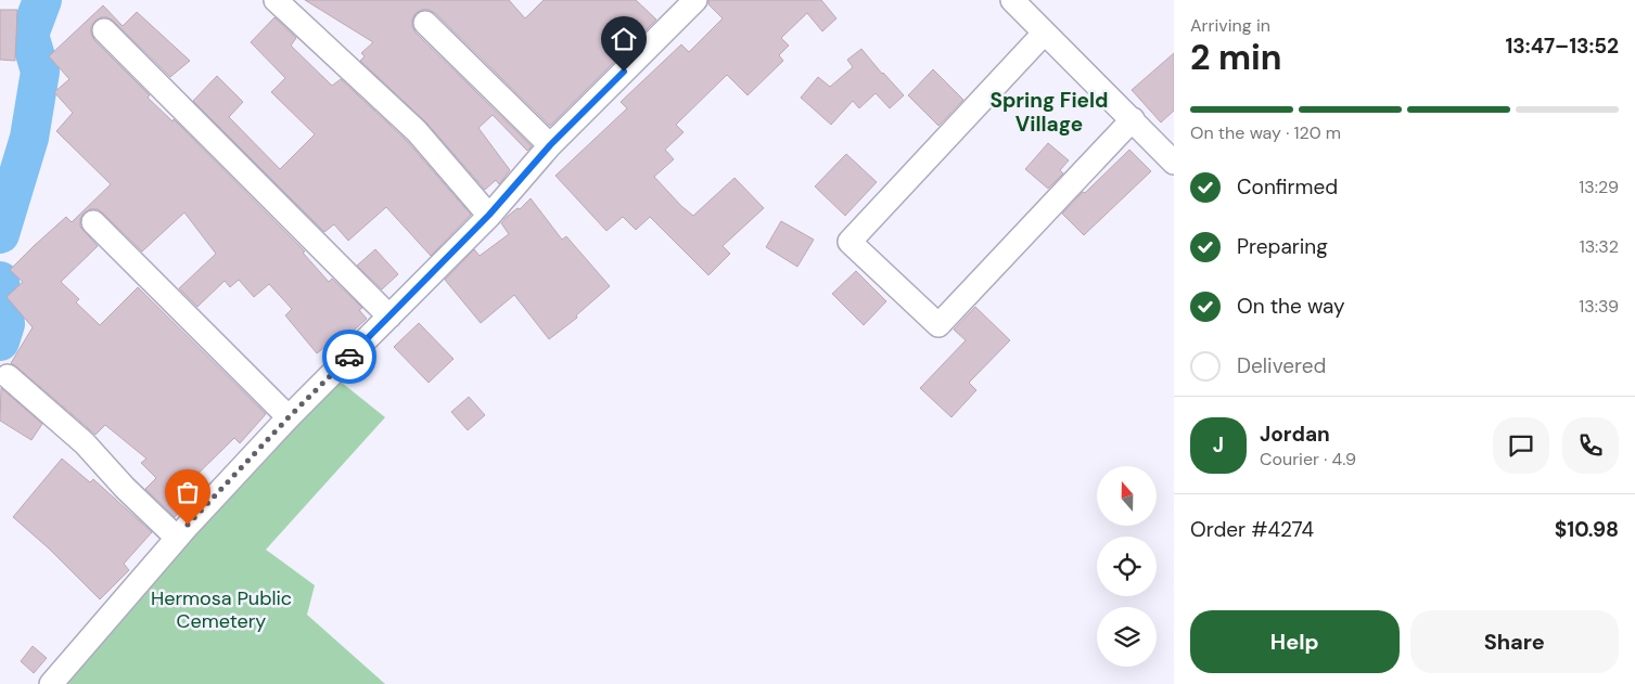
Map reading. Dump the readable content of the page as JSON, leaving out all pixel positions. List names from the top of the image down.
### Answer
{
  "districts": ["Spring Field Village"],
  "parks": ["Hermosa Public Cemetery"],
  "north": "top",
  "page": {
    "heading": ["2 min", "Arriving in", "13:47–13:52"],
    "panel": [
      "Jordan",
      "Courier · 4.9",
      "Order #4274",
      "$10.98"
    ],
    "bar": "On the way · 120 m",
    "list": [
      ["Confirmed", "13:29"],
      ["Preparing", "13:32"],
      ["On the way", "13:39"],
      "Delivered"
    ],
    "round": "J",
    "buttons": ["Help", "Share"]
  }
}
